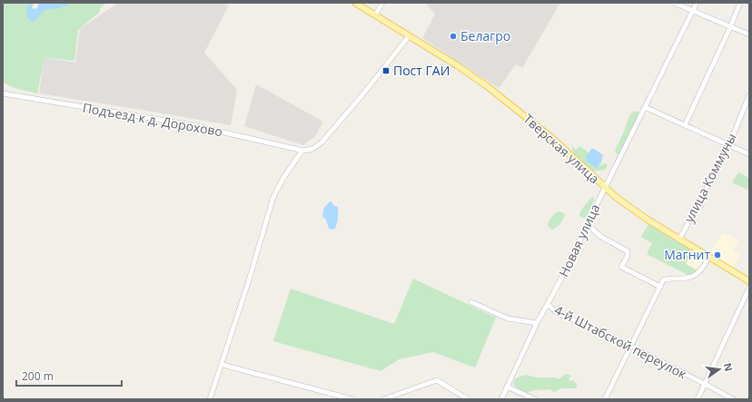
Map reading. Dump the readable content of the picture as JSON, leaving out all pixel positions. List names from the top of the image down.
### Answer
{
  "streets": {
    "main road": ["Тверская улица"],
    "street": [
      "Подъезд к д. Дорохово",
      "улица Коммуны",
      "Новая улица",
      "4-й Штабской переулок"
    ]
  },
  "crossings": [
    ["Тверская улица", "улица Коммуны"],
    ["Тверская улица", "Новая улица"],
    ["Новая улица", "4-й Штабской переулок"]
  ],
  "places": {
    "other": ["Белагро", "Магнит"],
    "transit": ["Пост ГАИ"]
  },
  "scale_bar": "200 m",
  "north": "right"
}
